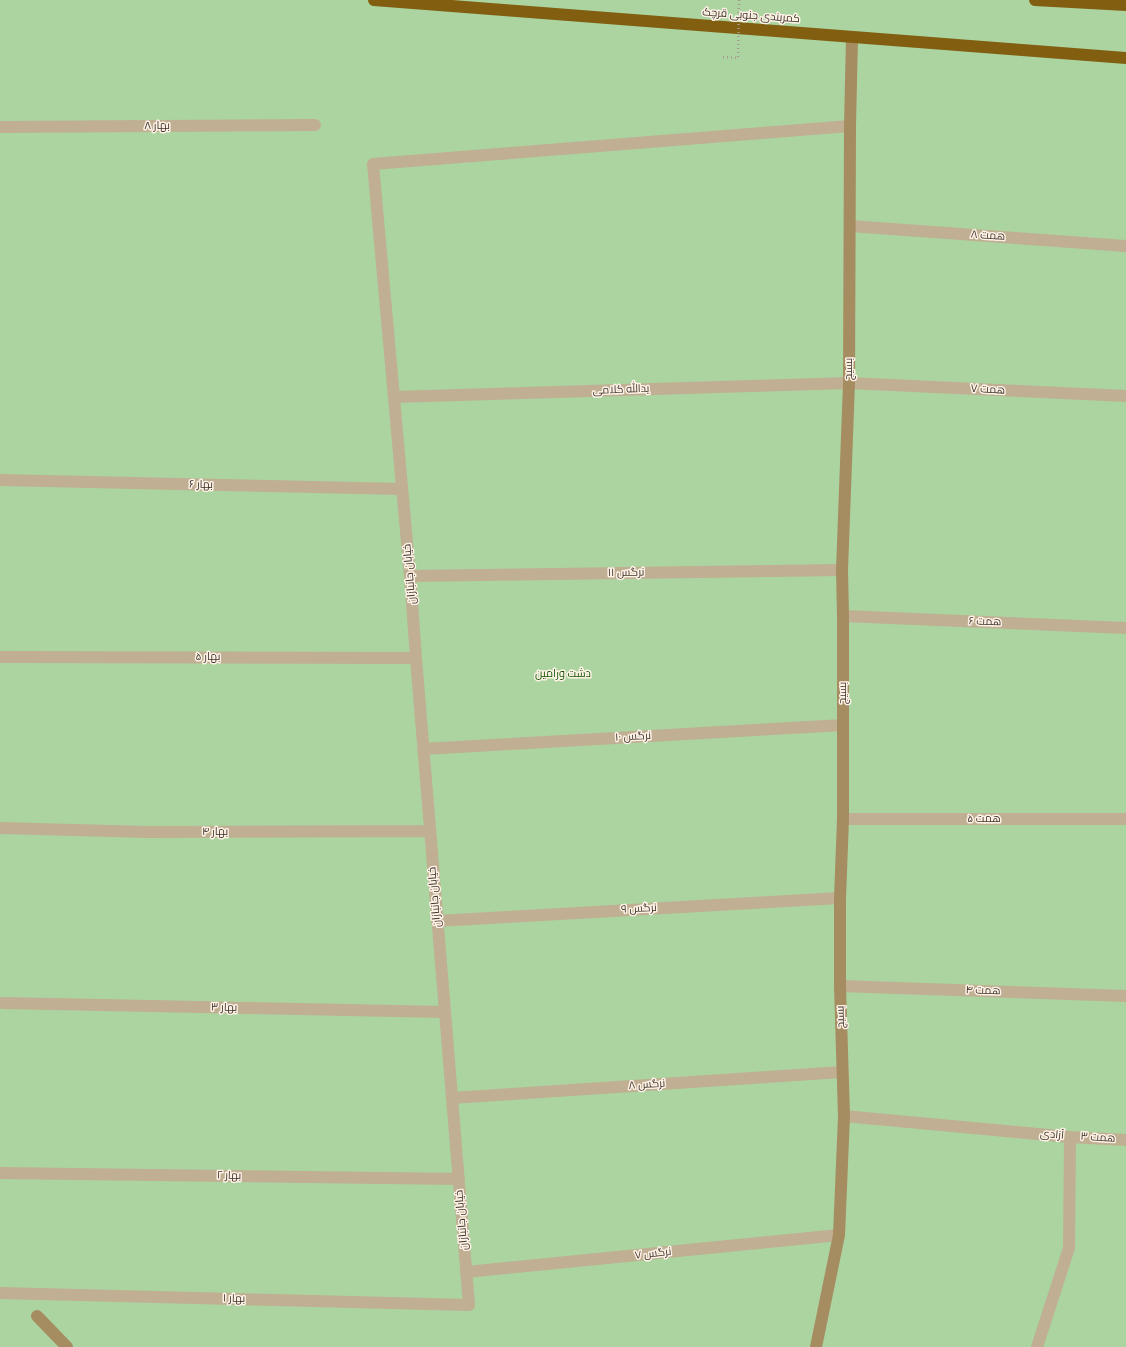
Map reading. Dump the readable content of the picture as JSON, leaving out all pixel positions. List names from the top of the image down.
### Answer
{
  "streets": {
    "highway": ["کمربندی جنوبی قرچک"],
    "main road": ["بسیج"],
    "street": [
      "بهار ۸",
      "همت ۸",
      "یدالله کلامی",
      "همت ۷",
      "بهار ۶",
      "نرگس ۱۱",
      "خیابان جانبازان",
      "همت ۶",
      "بهار ۵",
      "نرگس ۱۰",
      "همت ۵",
      "بهار ۴",
      "نرگس ۹",
      "همت ۴",
      "بهار ۳",
      "نرگس ۸",
      "آزادی",
      "همت ۳",
      "بهار ۲",
      "نرگس ۷",
      "بهار ۱"
    ]
  },
  "crossings": [
    ["کمربندی جنوبی قرچک", "بسیج"],
    ["همت ۸", "بسیج"],
    ["بسیج", "یدالله کلامی"],
    ["بسیج", "همت ۷"],
    ["بسیج", "نرگس ۱۱"],
    ["بسیج", "خیابان جانبازان"],
    ["بسیج", "همت ۶"],
    ["بسیج", "نرگس ۱۰"],
    ["بسیج", "همت ۵"],
    ["بسیج", "نرگس ۹"],
    ["بسیج", "همت ۴"],
    ["بسیج", "نرگس ۸"],
    ["بسیج", "آزادی"],
    ["بسیج", "نرگس ۷"],
    ["یدالله کلامی", "همت ۷"],
    ["یدالله کلامی", "خیابان جانبازان"],
    ["بهار ۶", "خیابان جانبازان"],
    ["نرگس ۱۱", "خیابان جانبازان"],
    ["خیابان جانبازان", "بهار ۵"],
    ["خیابان جانبازان", "نرگس ۱۰"],
    ["خیابان جانبازان", "بهار ۴"],
    ["خیابان جانبازان", "نرگس ۹"],
    ["خیابان جانبازان", "بهار ۳"],
    ["خیابان جانبازان", "نرگس ۸"],
    ["خیابان جانبازان", "بهار ۲"],
    ["خیابان جانبازان", "نرگس ۷"],
    ["خیابان جانبازان", "بهار ۱"],
    ["آزادی", "همت ۳"]
  ],
  "parks": ["دشت ورامین"]
}
